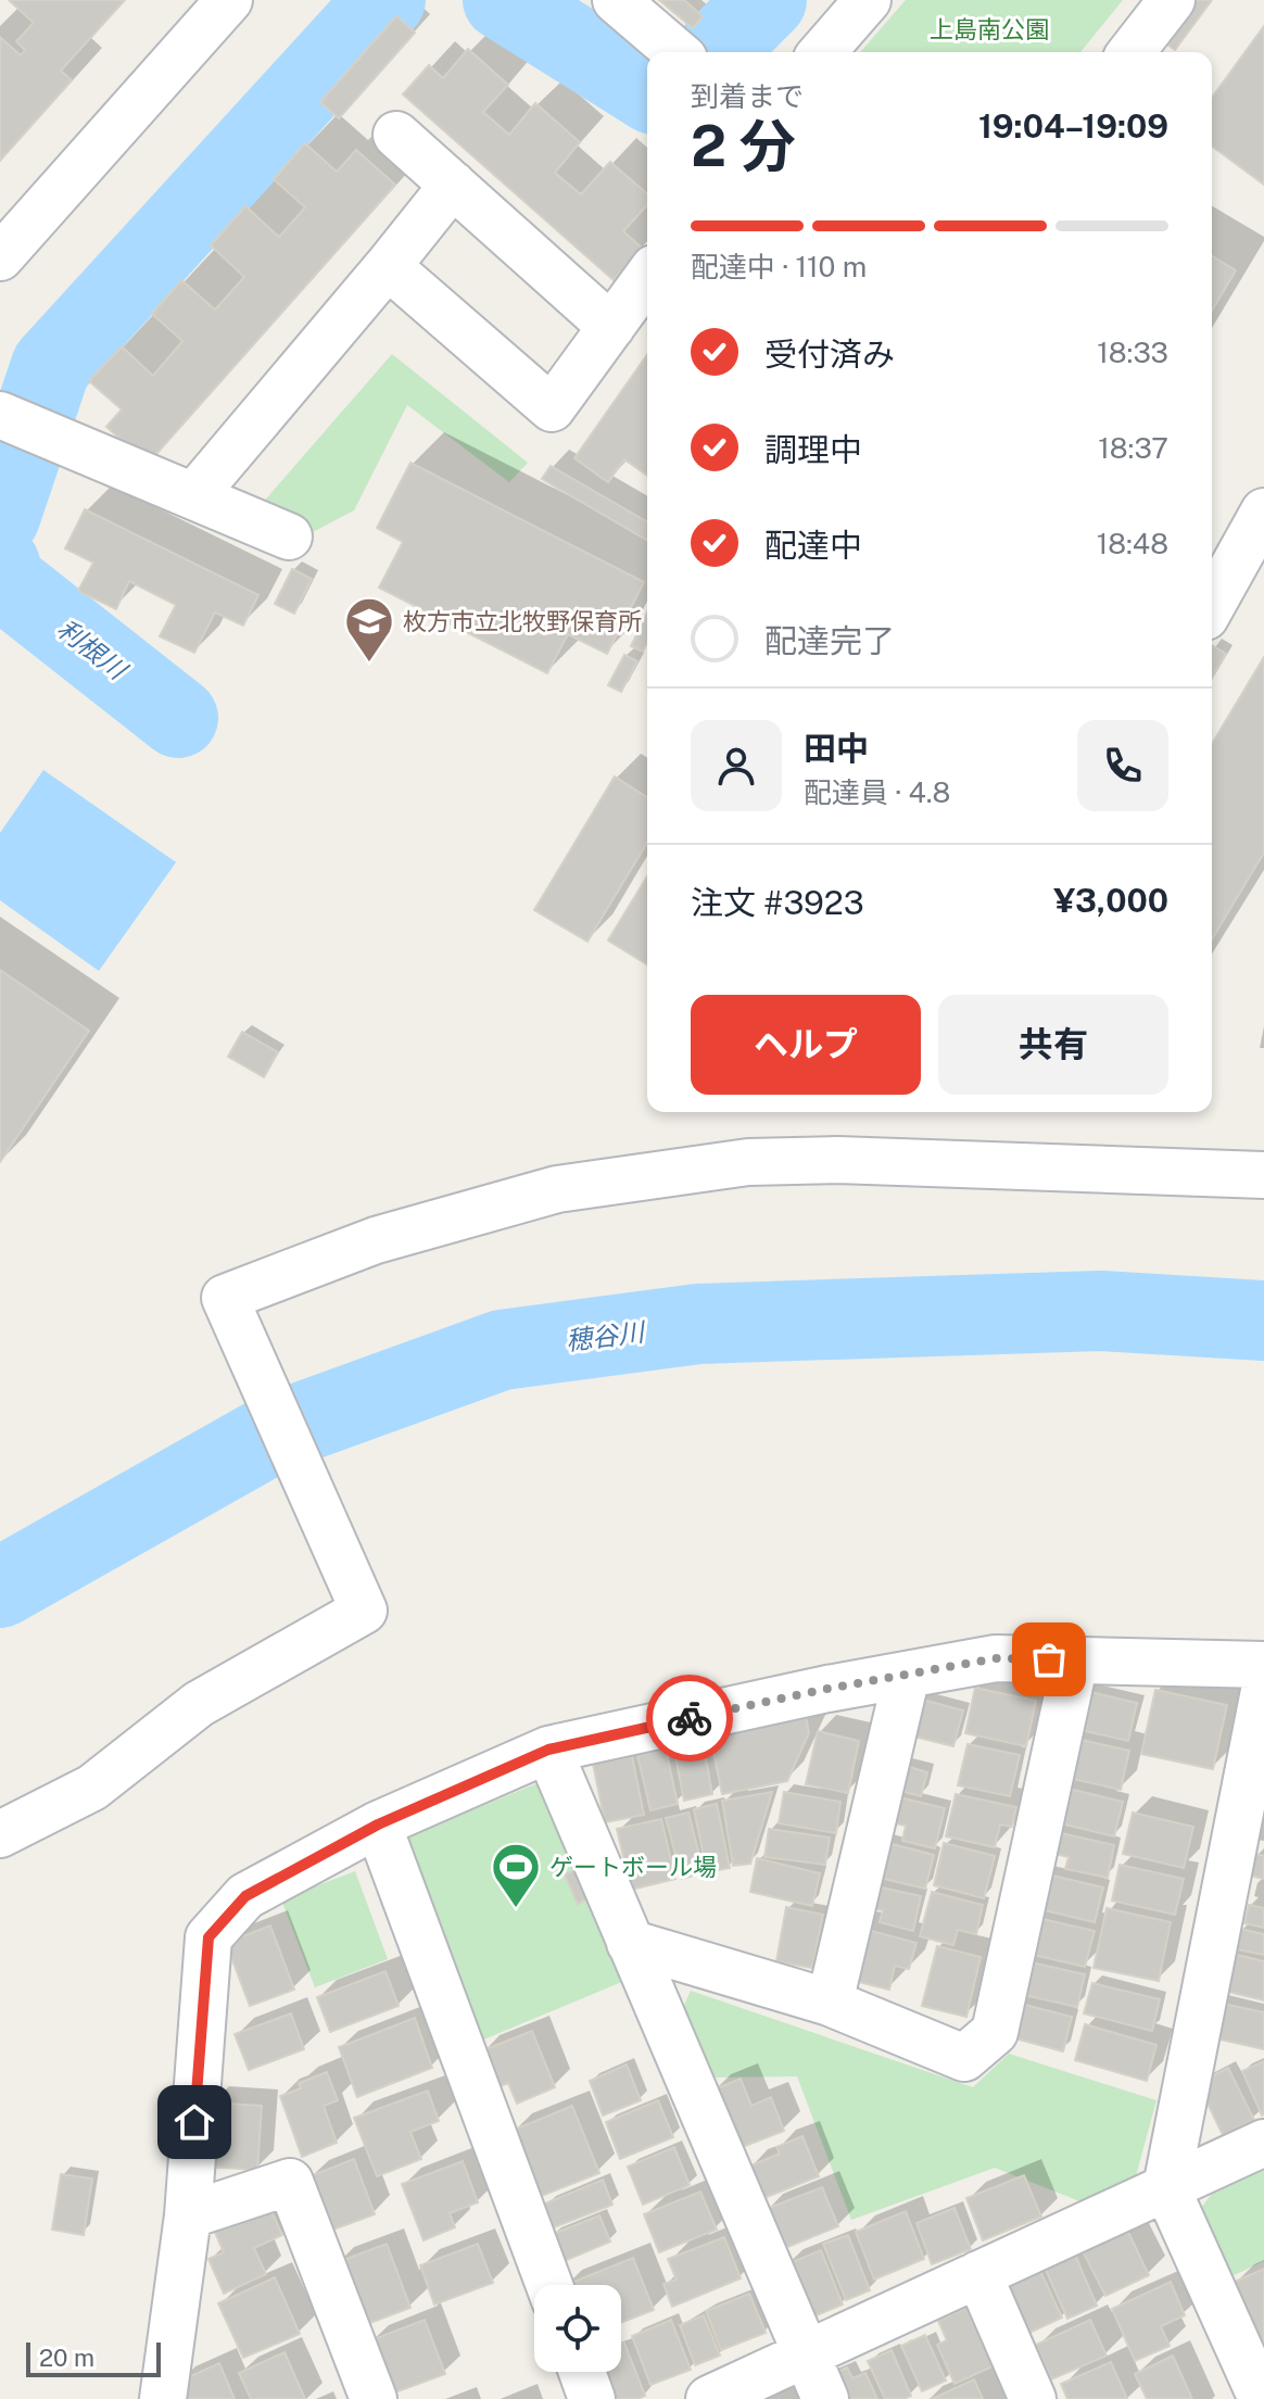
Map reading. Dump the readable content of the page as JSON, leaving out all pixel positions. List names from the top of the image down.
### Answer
{
  "water": ["利根川", "穂谷川"],
  "parks": ["上島南公園"],
  "places": {
    "school or university": ["枚方市立北牧野保育所"],
    "sports": ["ゲートボール場"]
  },
  "scale_bar": "20 m",
  "page": {
    "heading": ["2 分", "到着まで", "19:04–19:09"],
    "panel": [
      "田中",
      "配達員 · 4.8",
      "注文 #3923",
      "¥3,000"
    ],
    "bar": "配達中 · 110 m",
    "list": [
      ["受付済み", "18:33"],
      ["調理中", "18:37"],
      ["配達中", "18:48"],
      "配達完了"
    ],
    "buttons": ["ヘルプ", "共有"],
    "scale": "20 m"
  }
}
